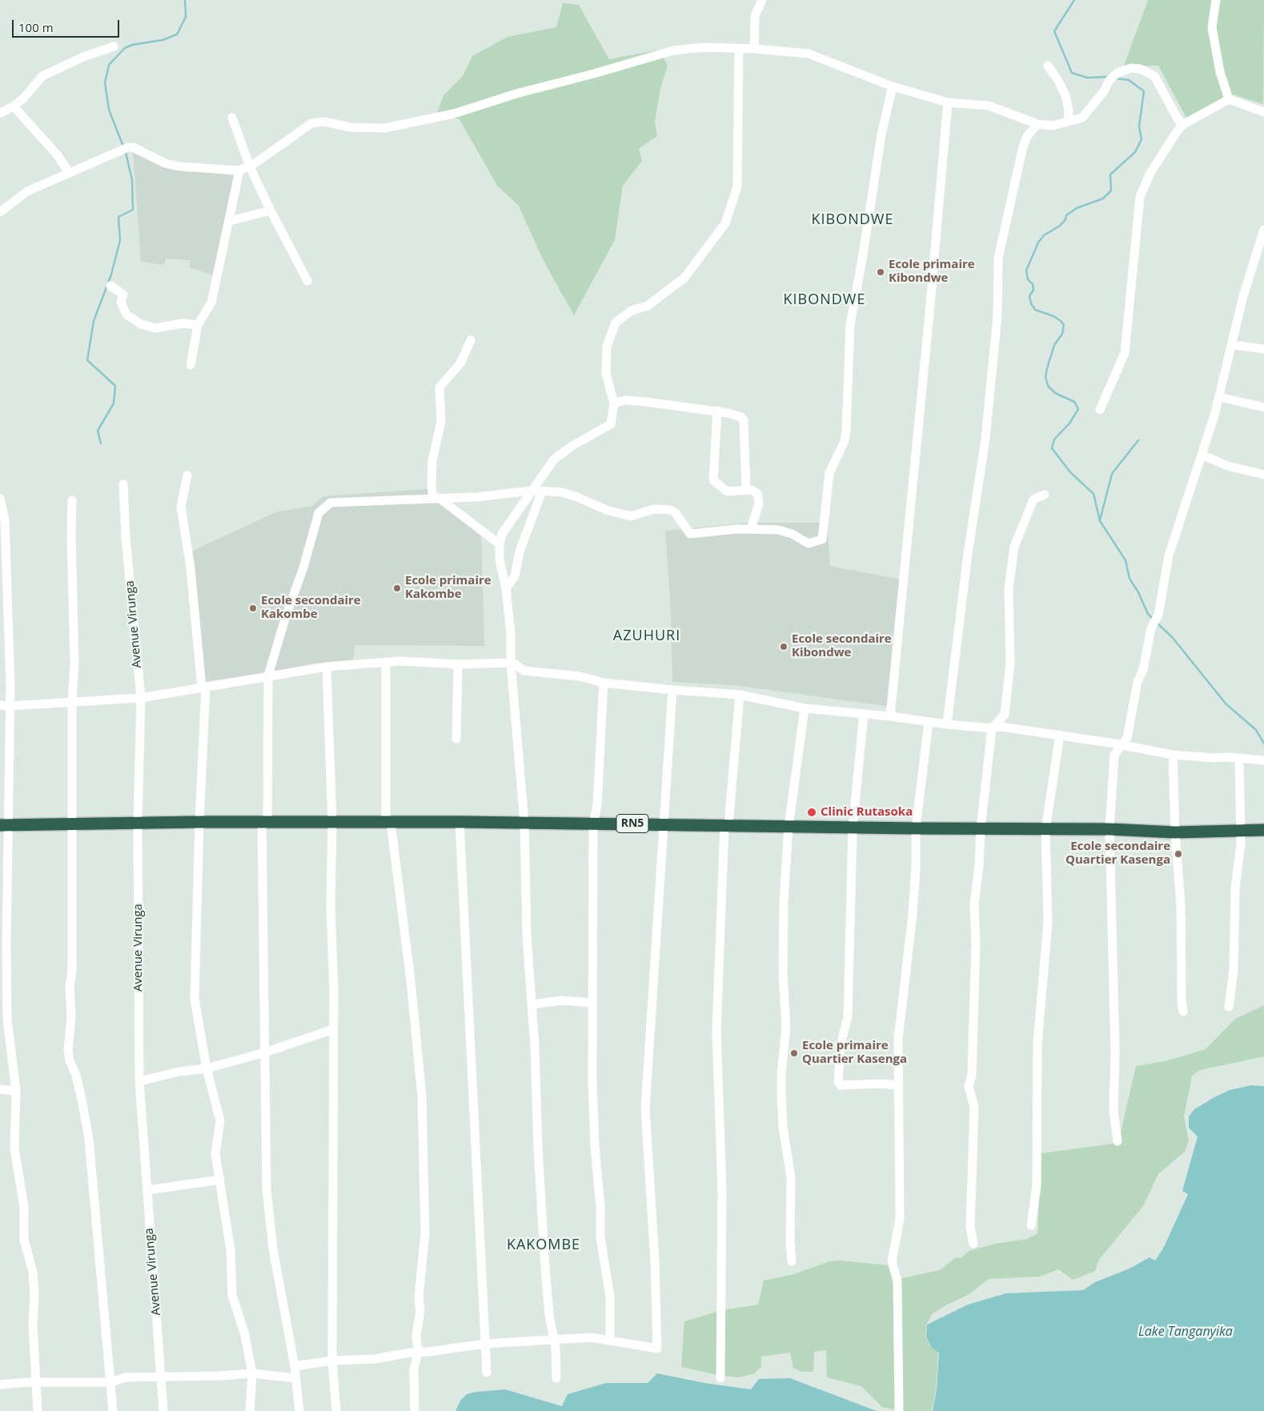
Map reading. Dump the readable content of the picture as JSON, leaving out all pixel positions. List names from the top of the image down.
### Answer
{
  "streets": {
    "highway": ["RN5"],
    "street": ["Avenue Virunga"]
  },
  "crossings": [
    ["Avenue Virunga", "RN5"]
  ],
  "districts": [
    "KIBONDWE",
    "KIBONDWE",
    "AZUHURI",
    "KAKOMBE"
  ],
  "water": ["Lake Tanganyika"],
  "places": [
    "Ecole primaire Kibondwe",
    "Ecole primaire Kakombe",
    "Ecole secondaire Kakombe",
    "Ecole secondaire Kibondwe",
    "Clinic Rutasoka",
    "Ecole secondaire Quartier Kasenga",
    "Ecole primaire Quartier Kasenga"
  ],
  "scale_bar": "100 m"
}
